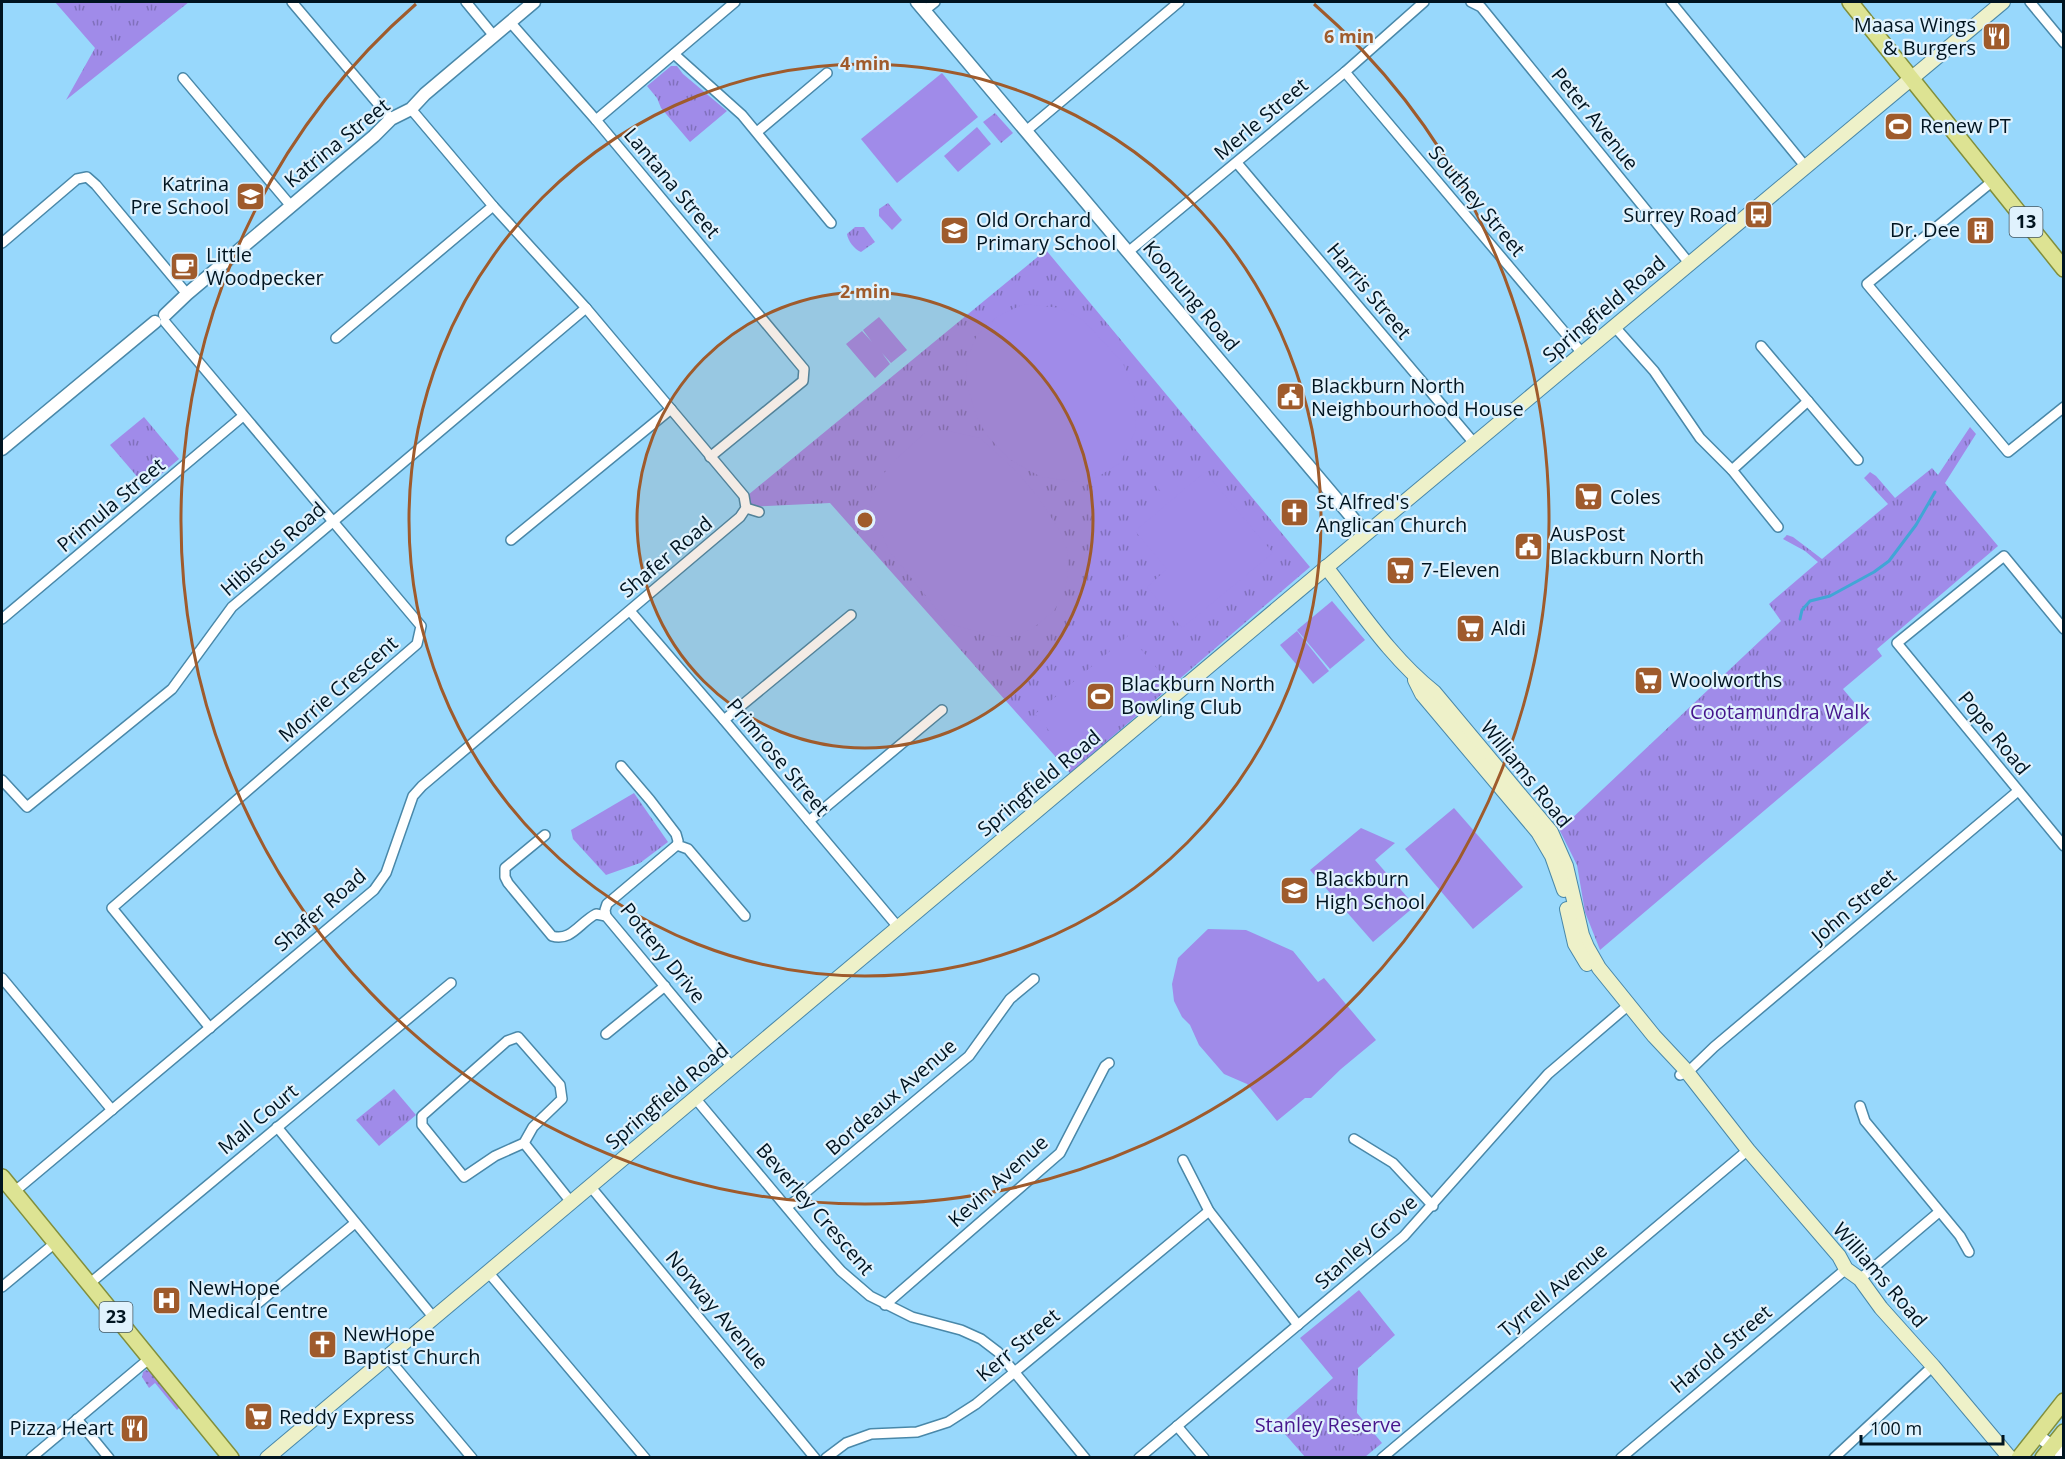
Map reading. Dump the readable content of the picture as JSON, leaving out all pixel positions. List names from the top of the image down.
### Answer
{
  "streets": {
    "main road": [
      "13",
      "Springfield Road",
      "Williams Road",
      "23"
    ],
    "street": [
      "Merle Street",
      "Peter Avenue",
      "Katrina Street",
      "Lantana Street",
      "Southey Street",
      "Harris Street",
      "Koonung Road",
      "Primula Street",
      "Hibiscus Road",
      "Shafer Road",
      "Morrie Crescent",
      "Pope Road",
      "Primrose Street",
      "John Street",
      "Pottery Drive",
      "Bordeaux Avenue",
      "Mall Court",
      "Kevin Avenue",
      "Beverley Crescent",
      "Stanley Grove",
      "Tyrrell Avenue",
      "Norway Avenue",
      "Kerr Street",
      "Harold Street"
    ]
  },
  "crossings": [
    ["Merle Street", "Southey Street"],
    ["Merle Street", "Harris Street"],
    ["Merle Street", "Koonung Road"],
    ["Peter Avenue", "Springfield Road"],
    ["Katrina Street", "Lantana Street"],
    ["Katrina Street", "Morrie Crescent"],
    ["Southey Street", "Springfield Road"],
    ["13", "Springfield Road"],
    ["Harris Street", "Springfield Road"],
    ["Koonung Road", "Springfield Road"],
    ["Springfield Road", "Primrose Street"],
    ["Springfield Road", "Williams Road"],
    ["Springfield Road", "Pottery Drive"],
    ["Springfield Road", "Beverley Crescent"],
    ["Springfield Road", "Norway Avenue"],
    ["Primula Street", "Morrie Crescent"],
    ["Hibiscus Road", "Morrie Crescent"],
    ["Shafer Road", "Morrie Crescent"],
    ["Shafer Road", "Primrose Street"],
    ["Shafer Road", "23"],
    ["Pope Road", "John Street"],
    ["Williams Road", "John Street"],
    ["Williams Road", "Stanley Grove"],
    ["Williams Road", "Tyrrell Avenue"],
    ["Williams Road", "Harold Street"],
    ["Bordeaux Avenue", "Beverley Crescent"],
    ["Mall Court", "23"],
    ["Kevin Avenue", "Beverley Crescent"],
    ["Beverley Crescent", "Kerr Street"]
  ],
  "parks": ["Cootamundra Walk", "Stanley Reserve"],
  "places": {
    "restaurant": ["Maasa Wings & Burgers", "Pizza Heart"],
    "sports": ["Renew PT", "Blackburn North Bowling Club"],
    "school or university": ["Katrina Pre School", "Old Orchard Primary School", "Blackburn High School"],
    "bus stop": ["Surrey Road"],
    "building": ["Dr. Dee"],
    "cafe": ["Little Woodpecker"],
    "public building": ["Blackburn North Neighbourhood House", "AusPost Blackburn North"],
    "supermarket": [
      "Coles",
      "7-Eleven",
      "Aldi",
      "Woolworths",
      "Reddy Express"
    ],
    "church": ["St Alfred's Anglican Church", "NewHope Baptist Church"],
    "hospital": ["NewHope Medical Centre"]
  },
  "scale_bar": "100 m",
  "rings": ["6 min", "4 min", "2 min"]
}
